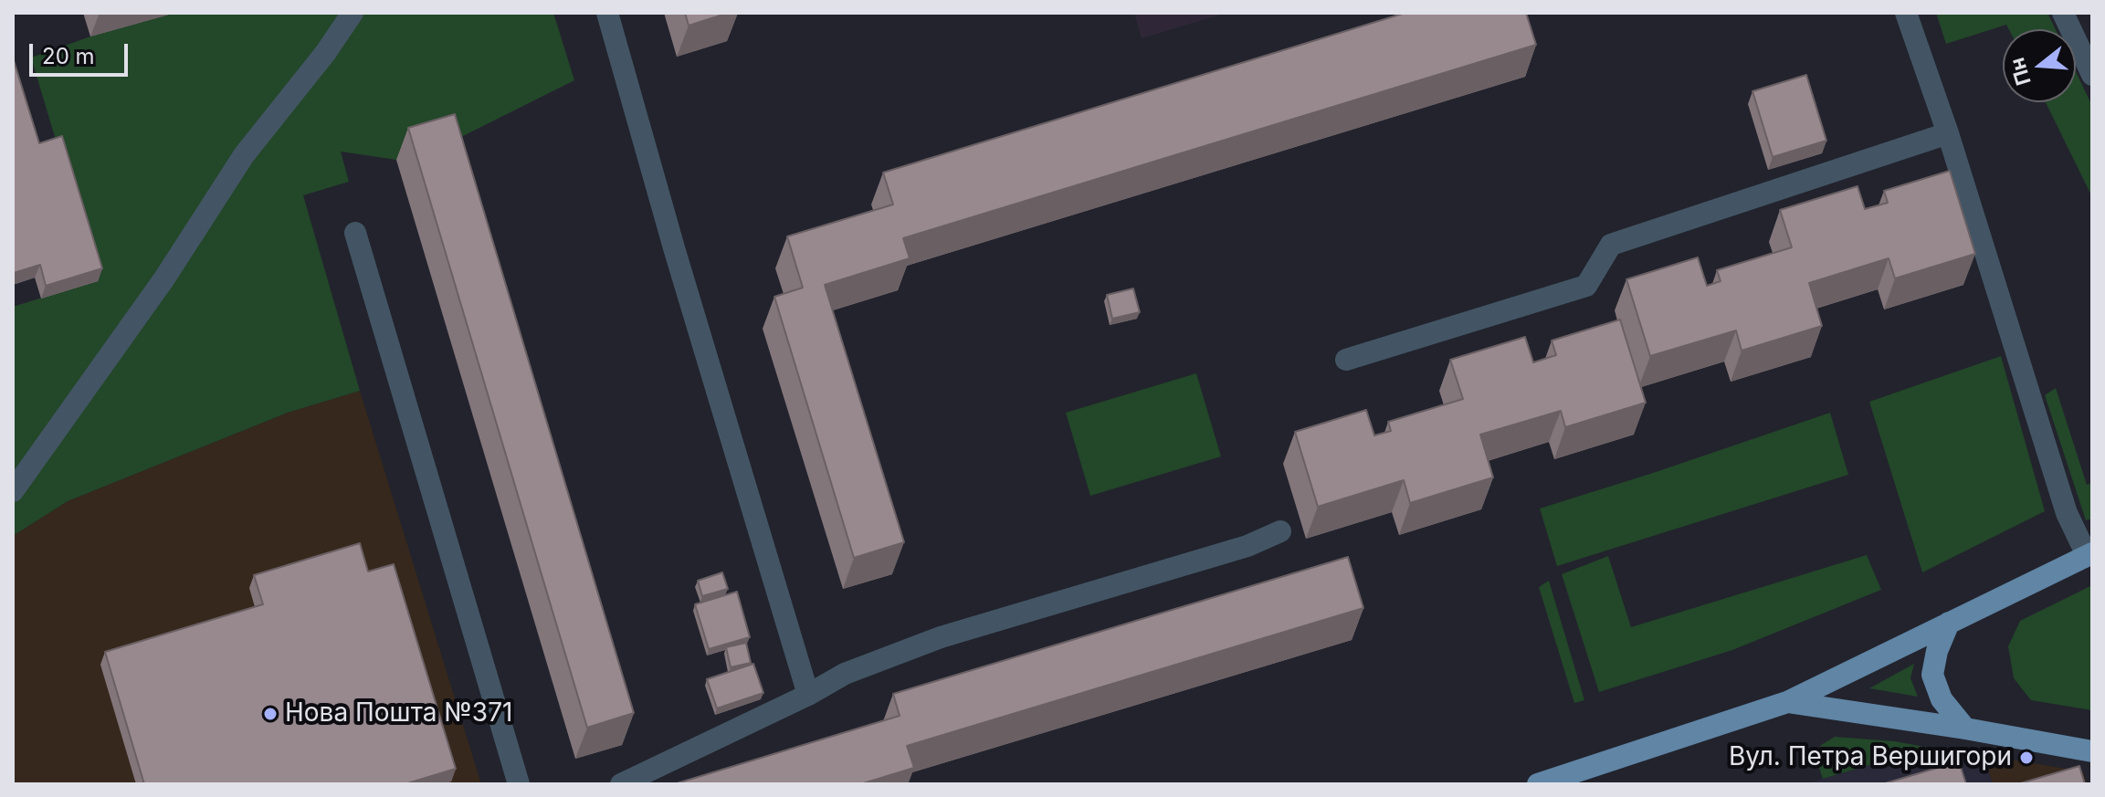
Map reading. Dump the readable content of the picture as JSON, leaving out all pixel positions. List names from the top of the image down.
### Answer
{
  "places": ["Нова Пошта №371", "Вул. Петра Вершигори"],
  "scale_bar": "20 m",
  "north": "left"
}
